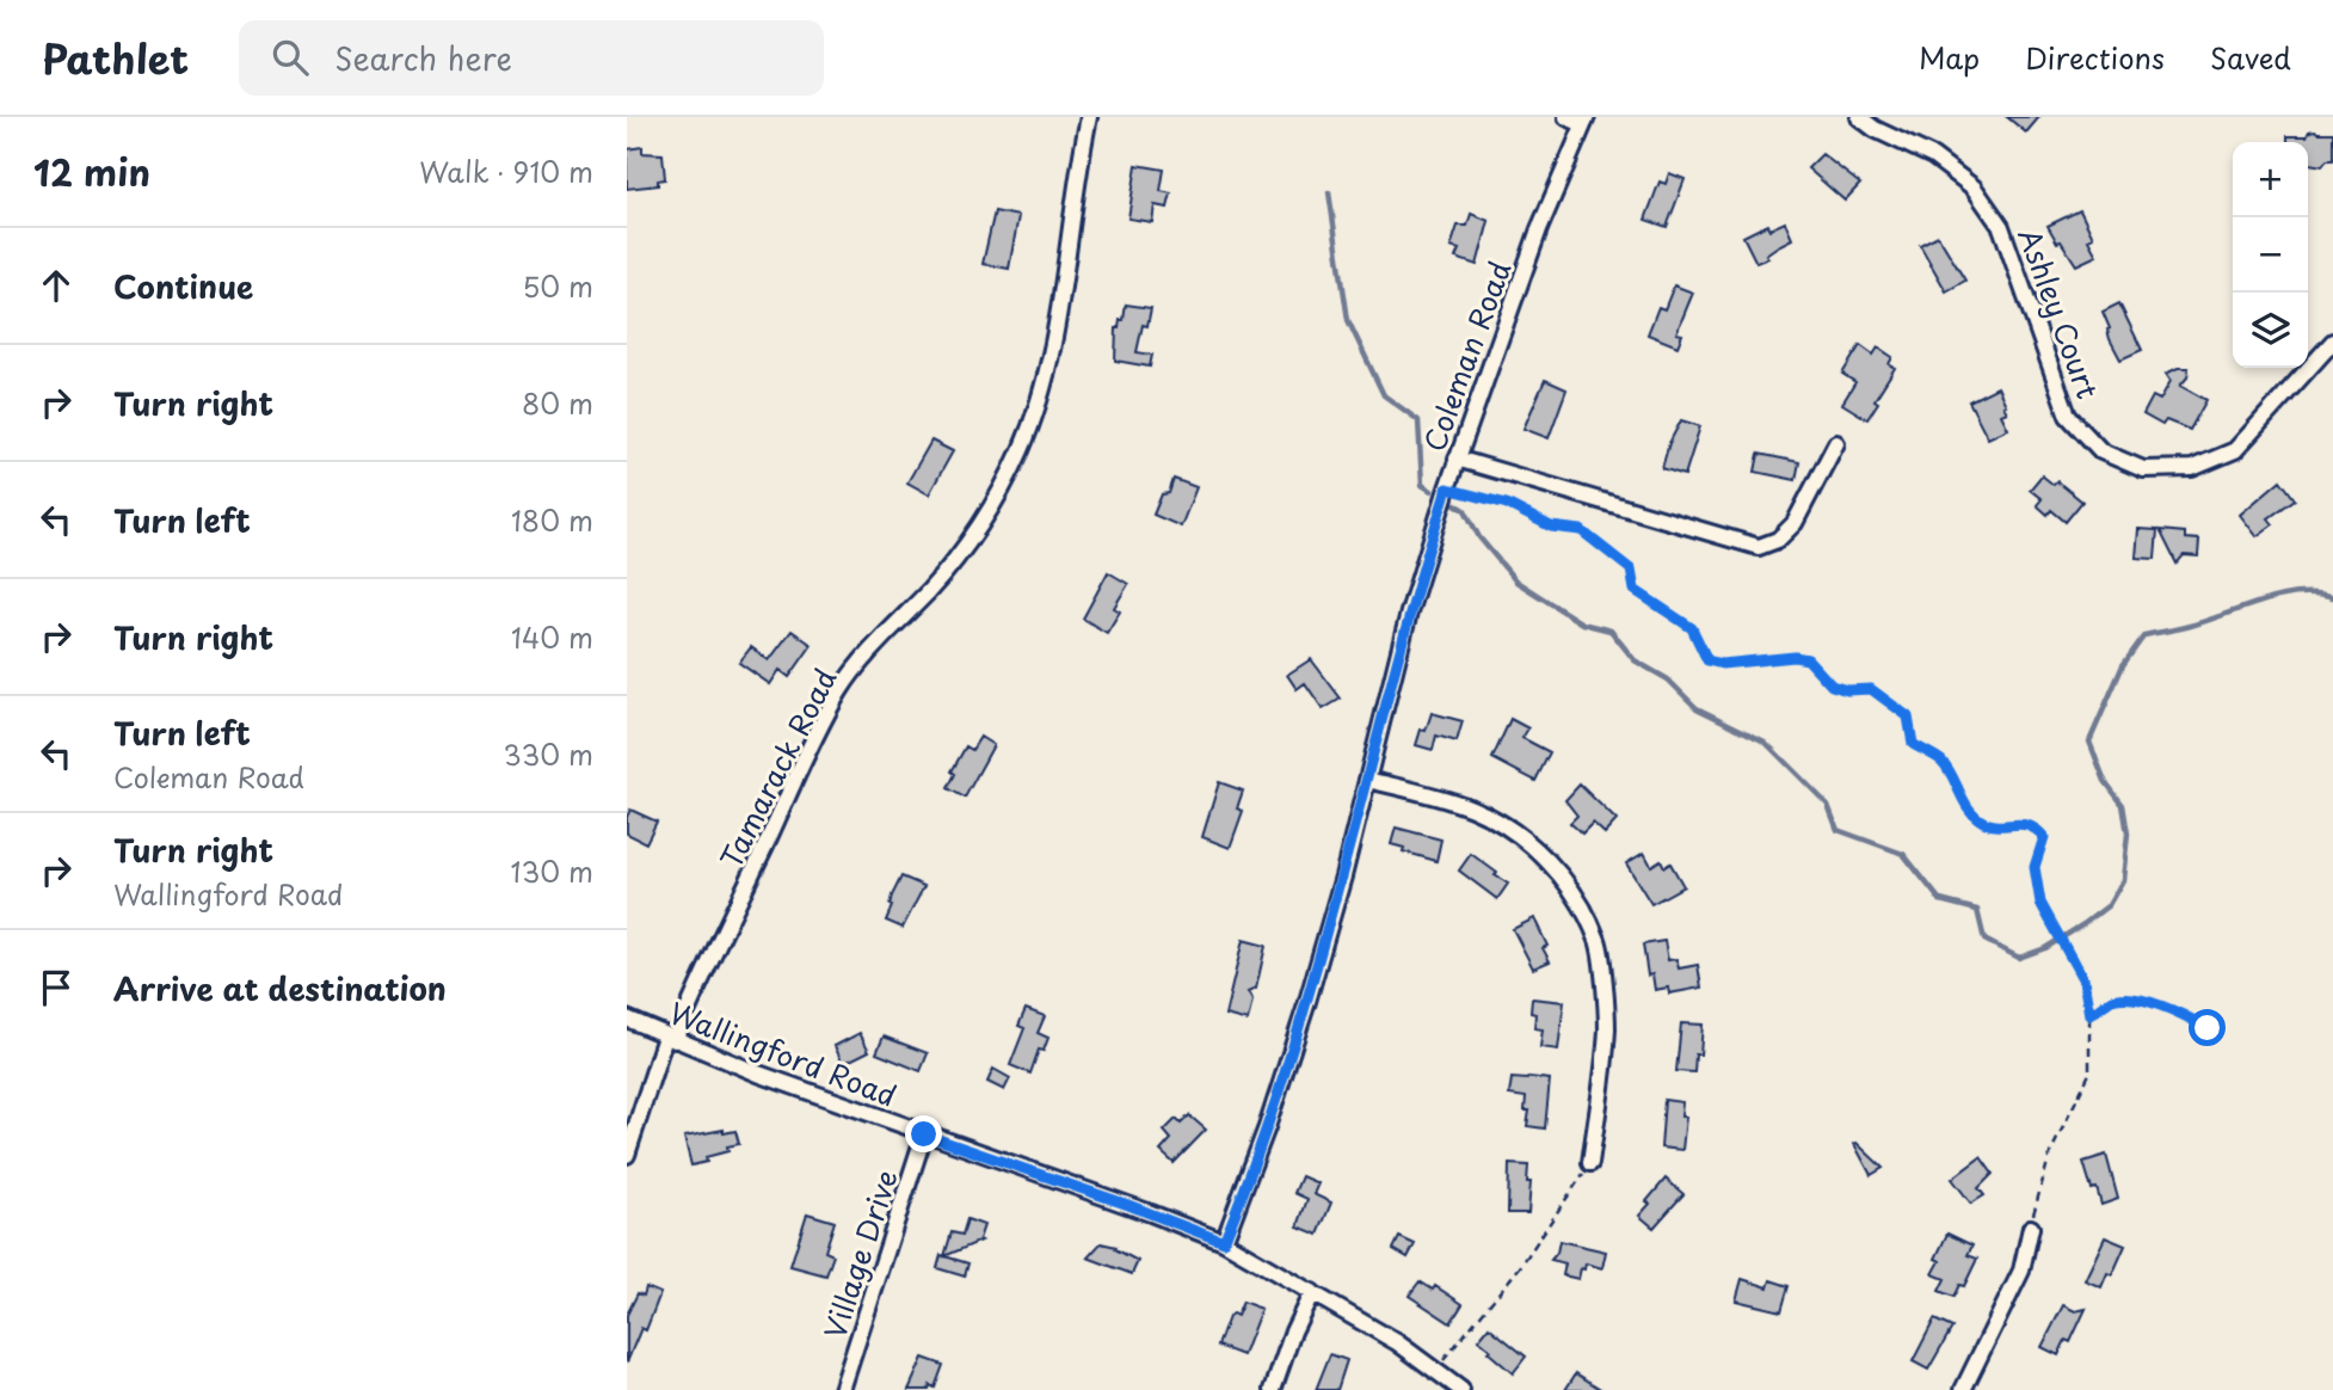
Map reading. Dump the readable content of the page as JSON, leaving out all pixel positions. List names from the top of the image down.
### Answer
{
  "streets": {
    "street": [
      "Ashley Court",
      "Coleman Road",
      "Tamarack Road",
      "Wallingford Road",
      "Village Drive"
    ]
  },
  "crossings": [
    ["Coleman Road", "Wallingford Road"],
    ["Tamarack Road", "Wallingford Road"],
    ["Wallingford Road", "Village Drive"]
  ],
  "page": {
    "header": "Pathlet",
    "search": "Search here",
    "nav": ["Map", "Directions", "Saved"],
    "heading": ["12 min", "Walk · 910 m"],
    "map_buttons": ["+", "−"],
    "list": [
      ["Continue", "50 m"],
      ["Turn right", "80 m"],
      ["Turn left", "180 m"],
      ["Turn right", "140 m"],
      ["Turn left", "Coleman Road", "330 m"],
      ["Turn right", "Wallingford Road", "130 m"],
      "Arrive at destination"
    ]
  }
}
